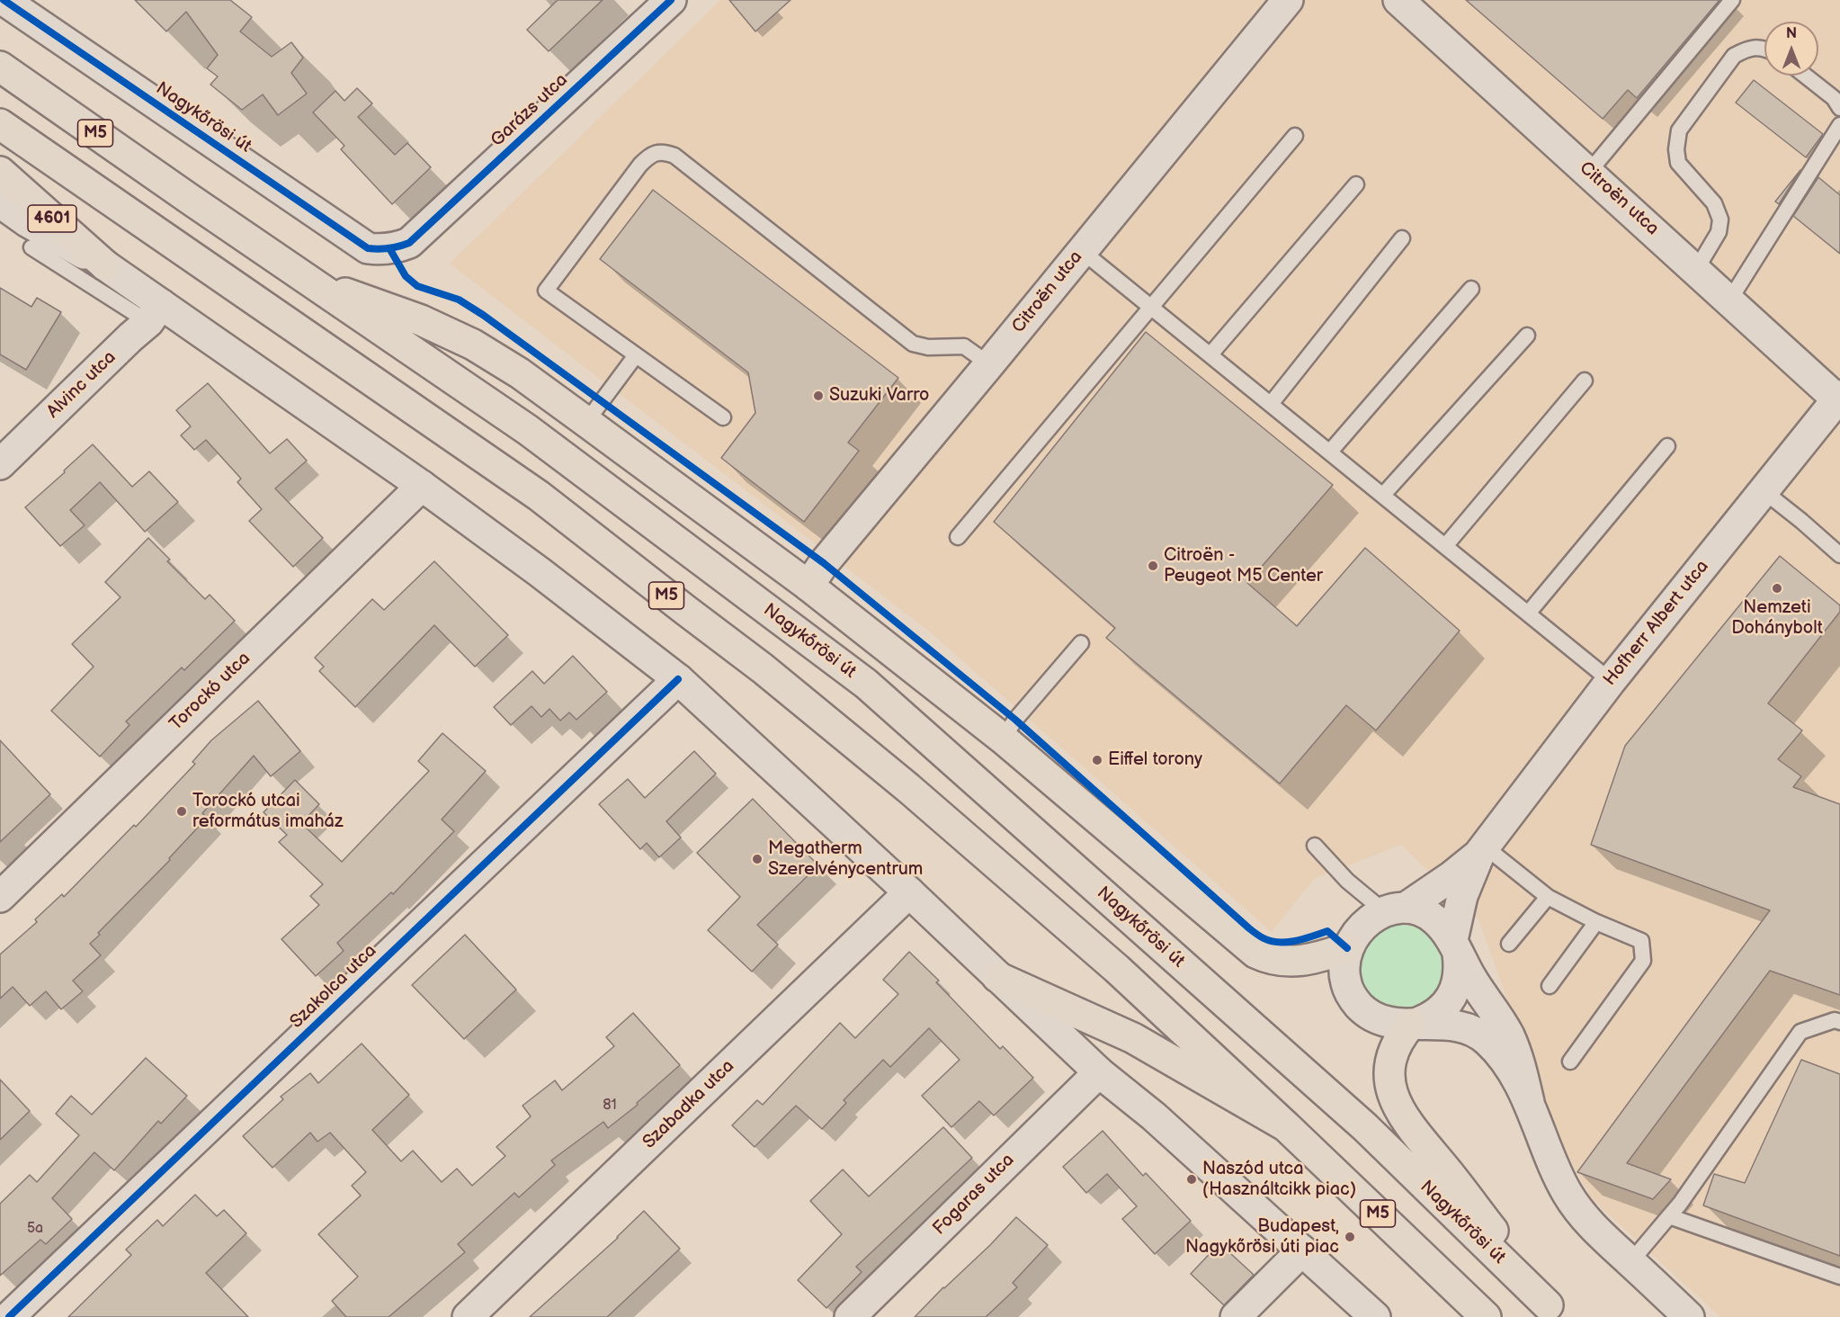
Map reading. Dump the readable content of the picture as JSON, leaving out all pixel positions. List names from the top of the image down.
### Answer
{
  "streets": {
    "main road": ["Nagykőrösi út", "M5", "4601"],
    "street": [
      "Garázs utca",
      "Citroën utca",
      "Alvinc utca",
      "Hofherr Albert utca",
      "Torockó utca",
      "Szakolca utca",
      "Szabadka utca",
      "Fogaras utca"
    ]
  },
  "crossings": [
    ["Garázs utca", "Nagykőrösi út"],
    ["Citroën utca", "Hofherr Albert utca"]
  ],
  "places": [
    "Suzuki Varro",
    "Citroën - Peugeot M5 Center",
    "Nemzeti Dohánybolt",
    "Eiffel torony",
    "Torockó utcai református imaház",
    "Megatherm Szerelvénycentrum",
    "Naszód utca (Használtcikk piac)",
    "Budapest, Nagykőrösi úti piac"
  ],
  "house_numbers": ["81", "5a"],
  "north": "top"
}
